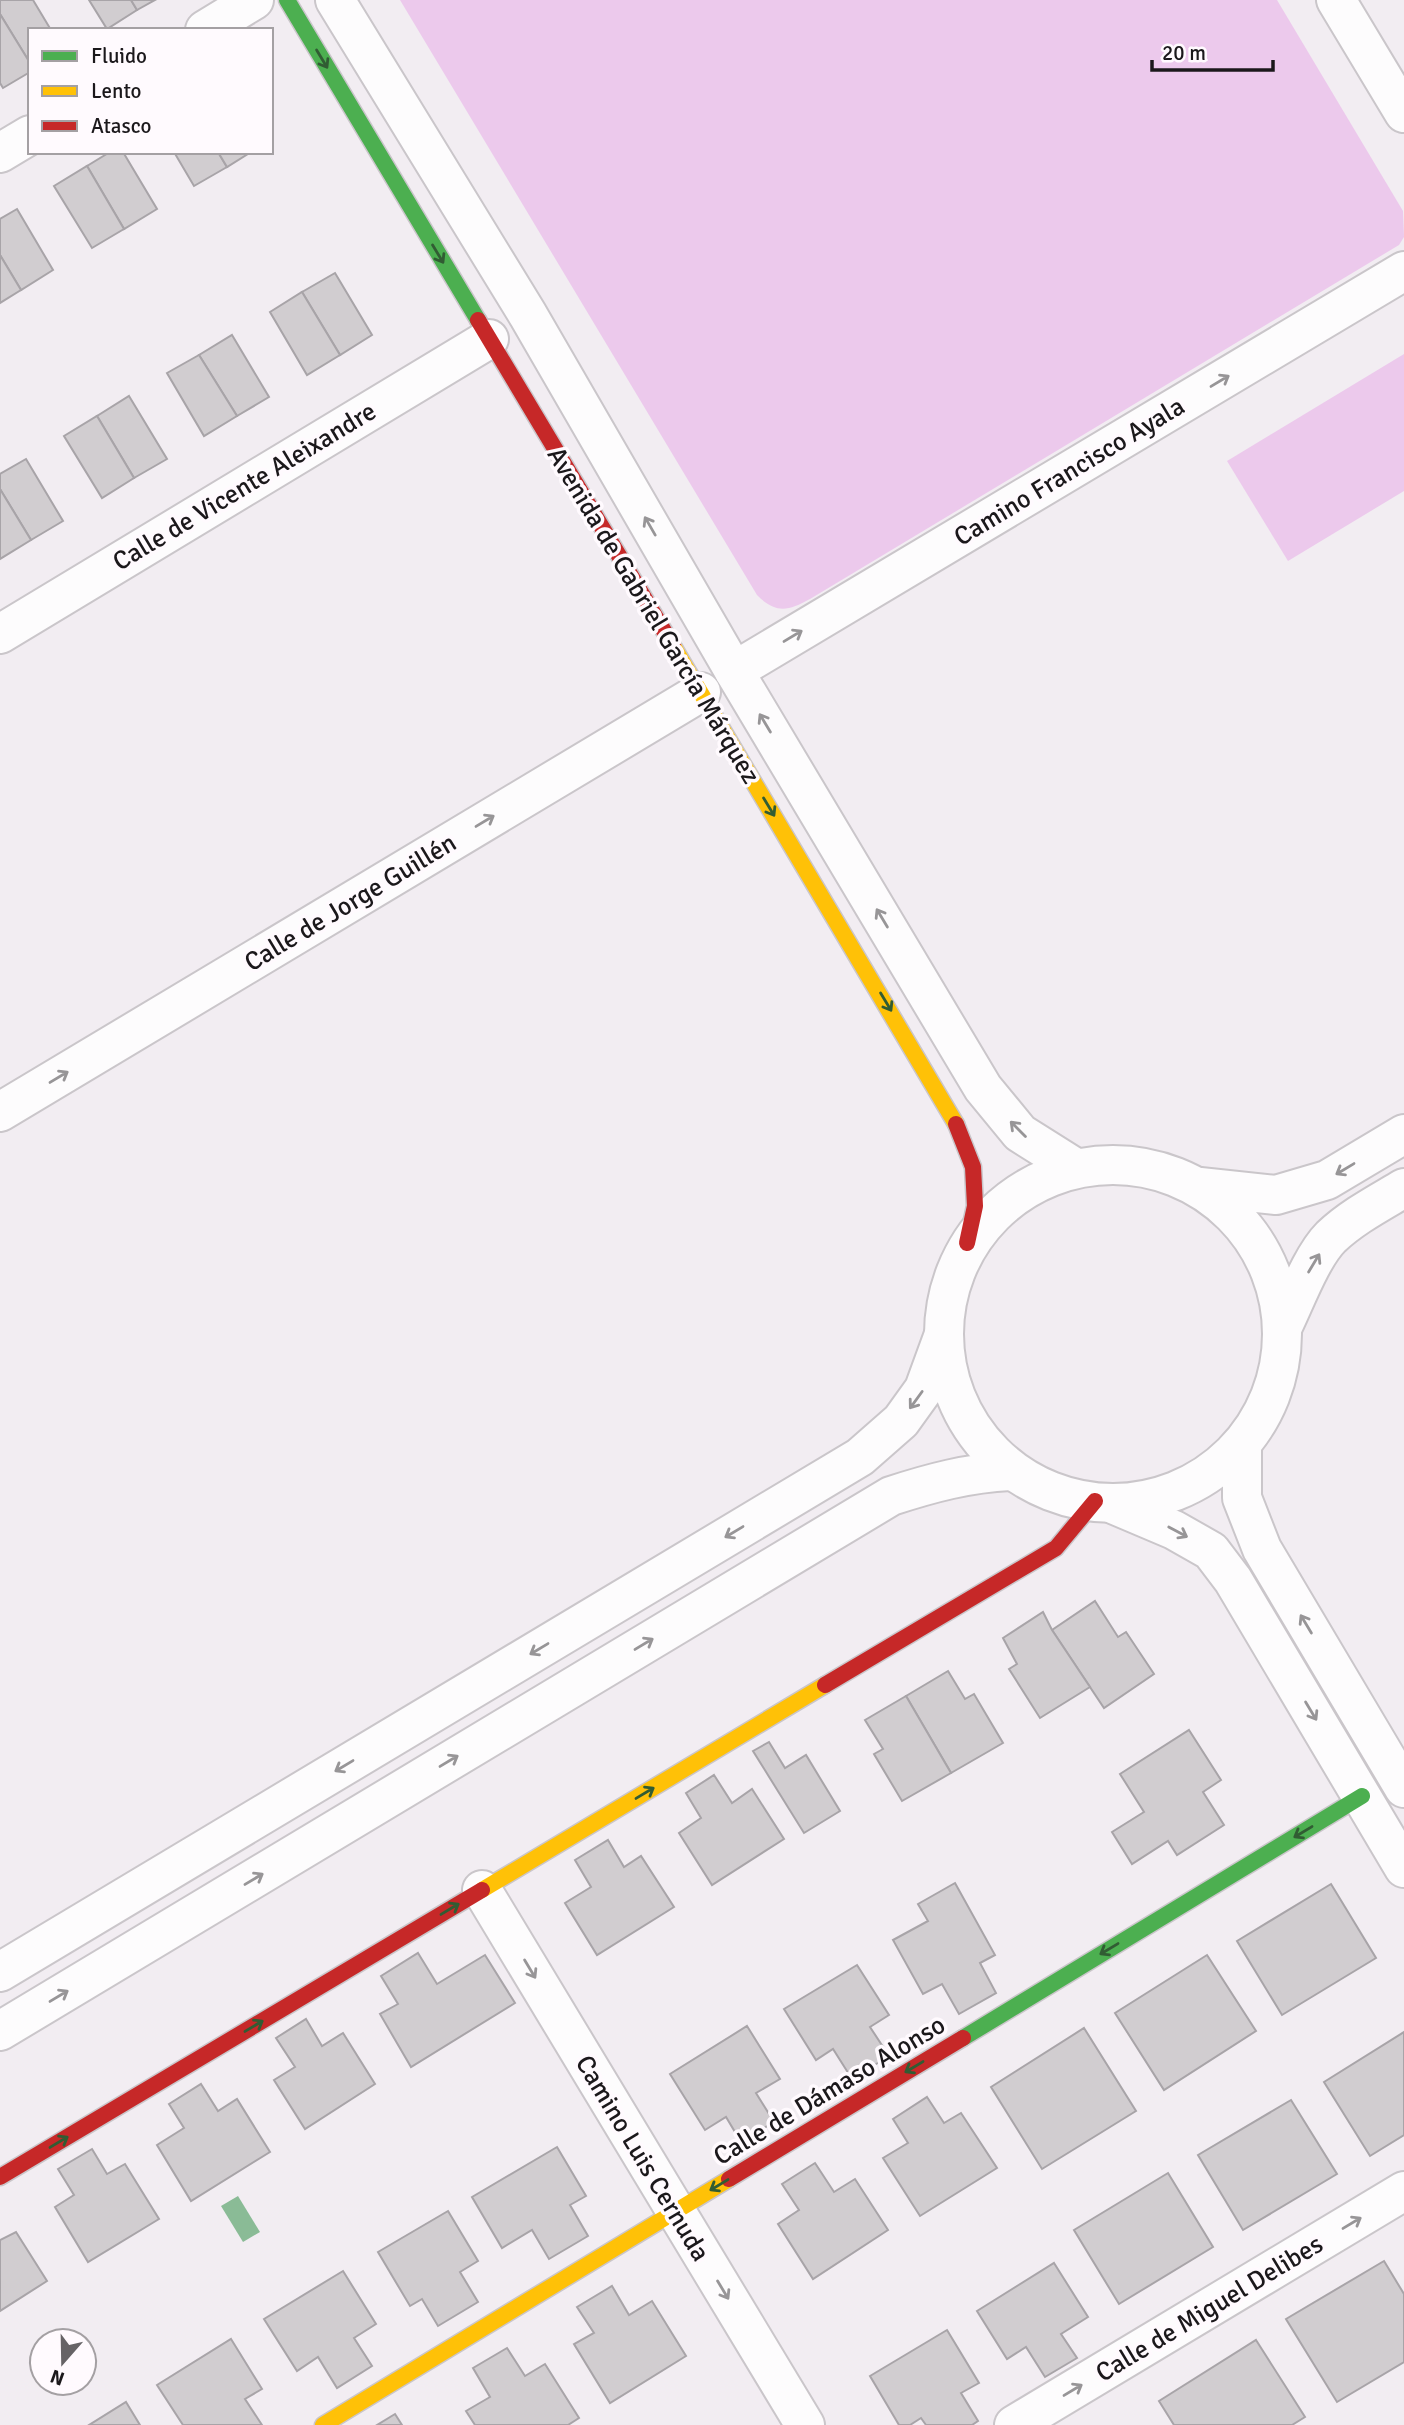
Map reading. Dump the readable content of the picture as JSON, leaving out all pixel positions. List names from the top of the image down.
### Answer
{
  "streets": {
    "street": [
      "Camino Francisco Ayala",
      "Calle de Vicente Aleixandre",
      "Avenida de Gabriel García Márquez",
      "Calle de Jorge Guillén",
      "Calle de Dámaso Alonso",
      "Camino Luis Cernuda",
      "Calle de Miguel Delibes"
    ]
  },
  "crossings": [
    ["Camino Francisco Ayala", "Avenida de Gabriel García Márquez"],
    ["Calle de Vicente Aleixandre", "Avenida de Gabriel García Márquez"],
    ["Avenida de Gabriel García Márquez", "Calle de Jorge Guillén"],
    ["Calle de Dámaso Alonso", "Camino Luis Cernuda"]
  ],
  "one_way": [
    "Camino Francisco Ayala",
    "Calle de Jorge Guillén",
    "Calle de Dámaso Alonso",
    "Camino Luis Cernuda",
    "Calle de Miguel Delibes"
  ],
  "legend": ["Fluido", "Lento", "Atasco"],
  "scale_bar": "20 m",
  "north": "bottom"
}
